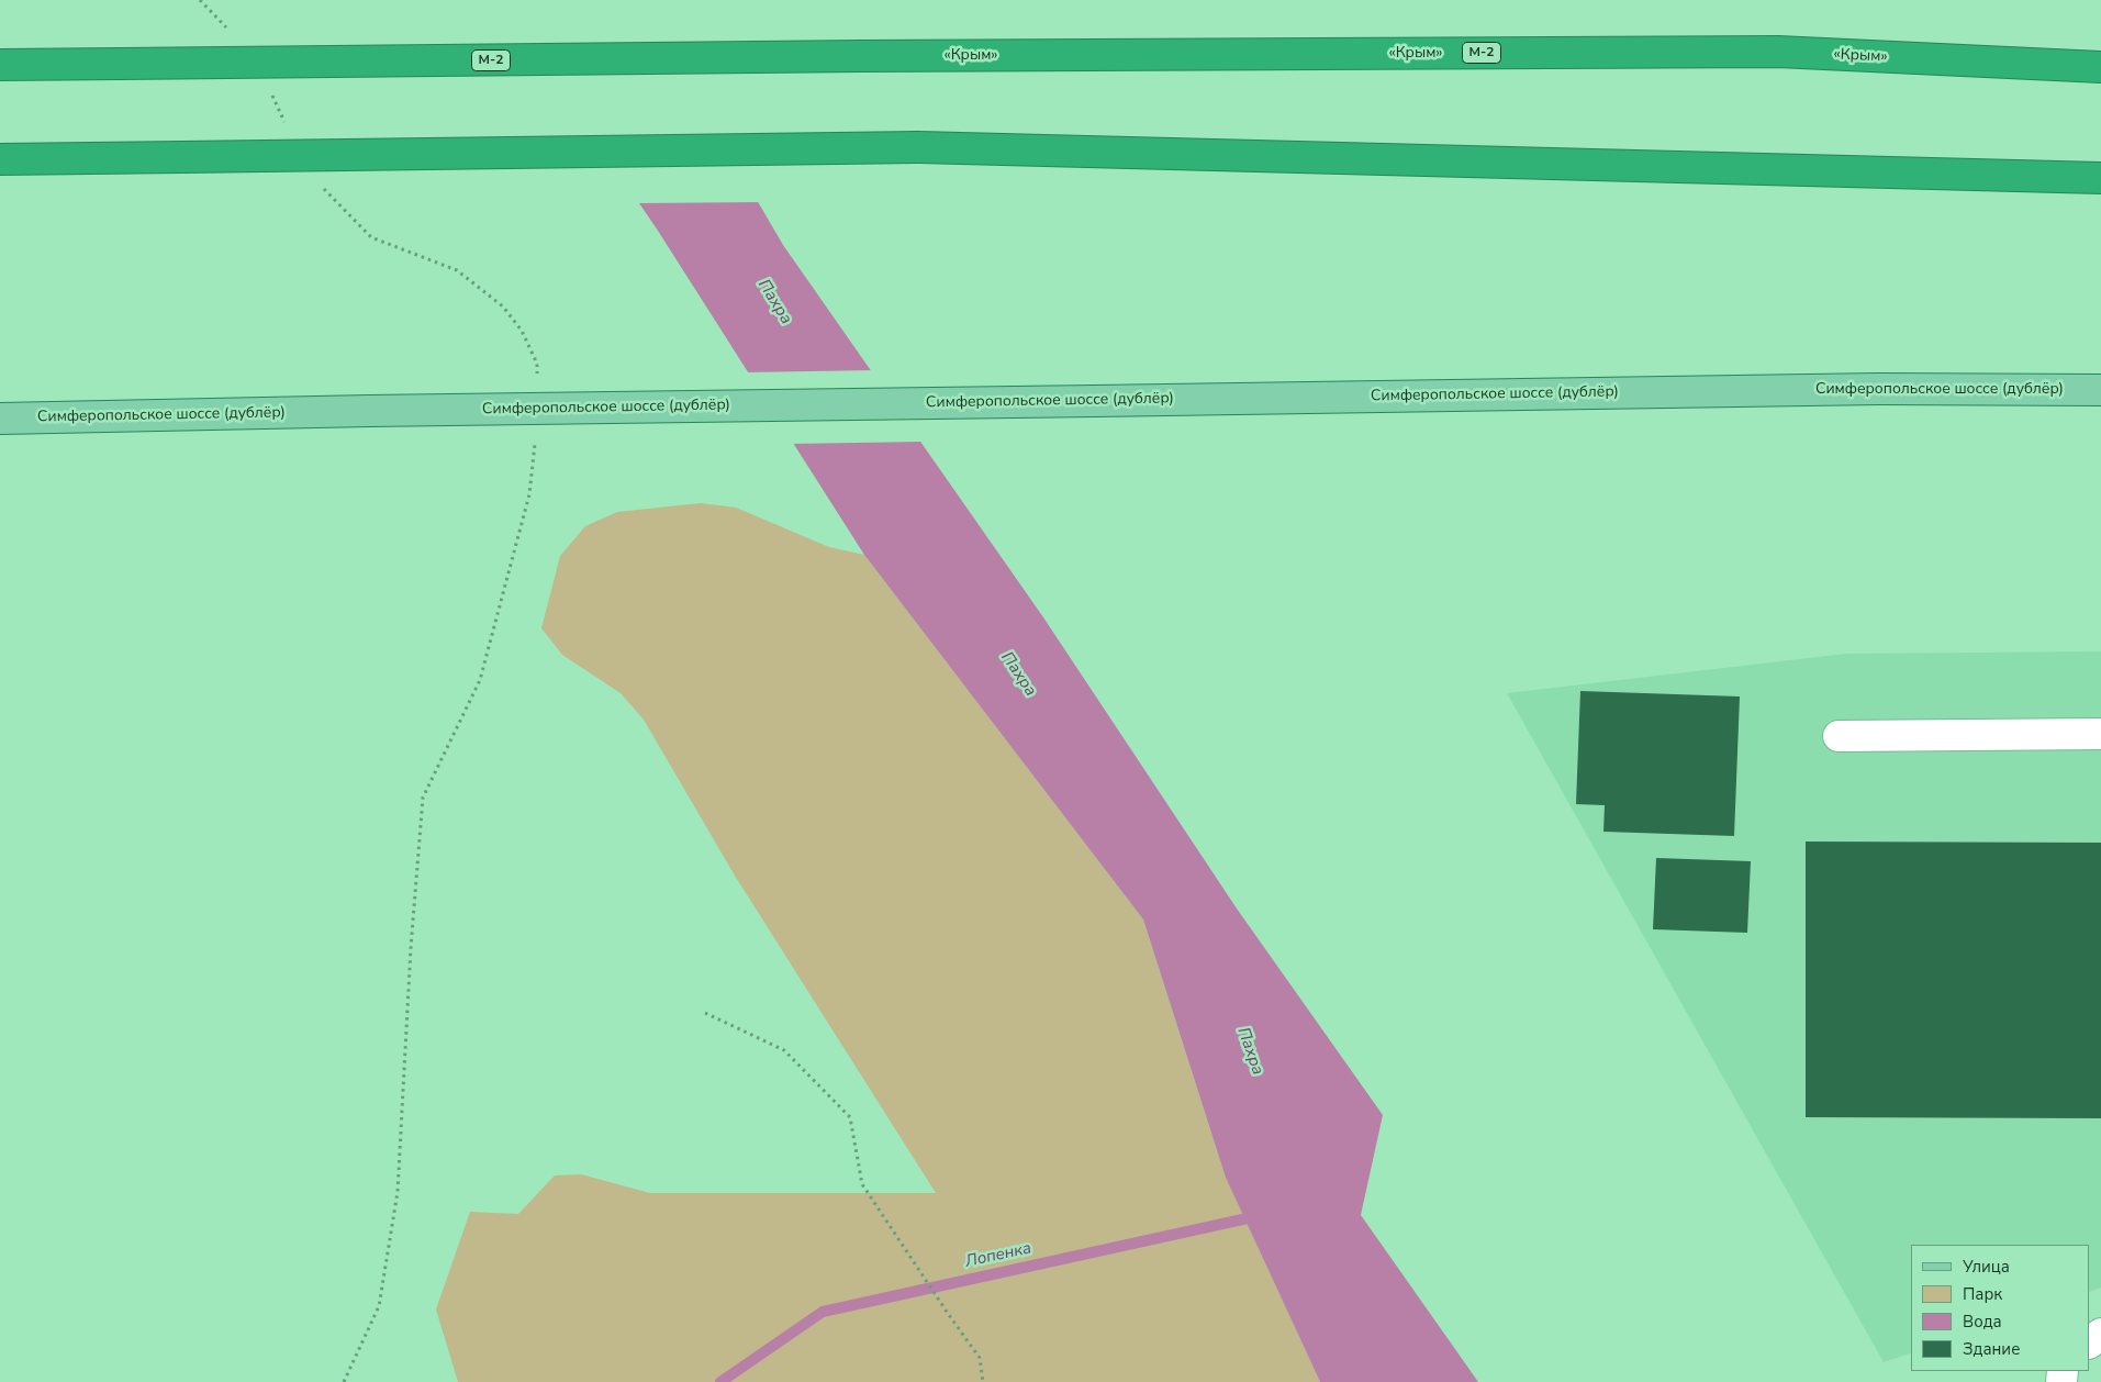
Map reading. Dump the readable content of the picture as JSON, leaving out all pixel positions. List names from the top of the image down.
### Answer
{
  "streets": {
    "highway": ["М-2", "«Крым»"],
    "main road": ["Симферопольское шоссе (дублёр)"]
  },
  "water": ["Пахра", "Лопенка"],
  "legend": [
    "Улица",
    "Парк",
    "Вода",
    "Здание"
  ]
}
